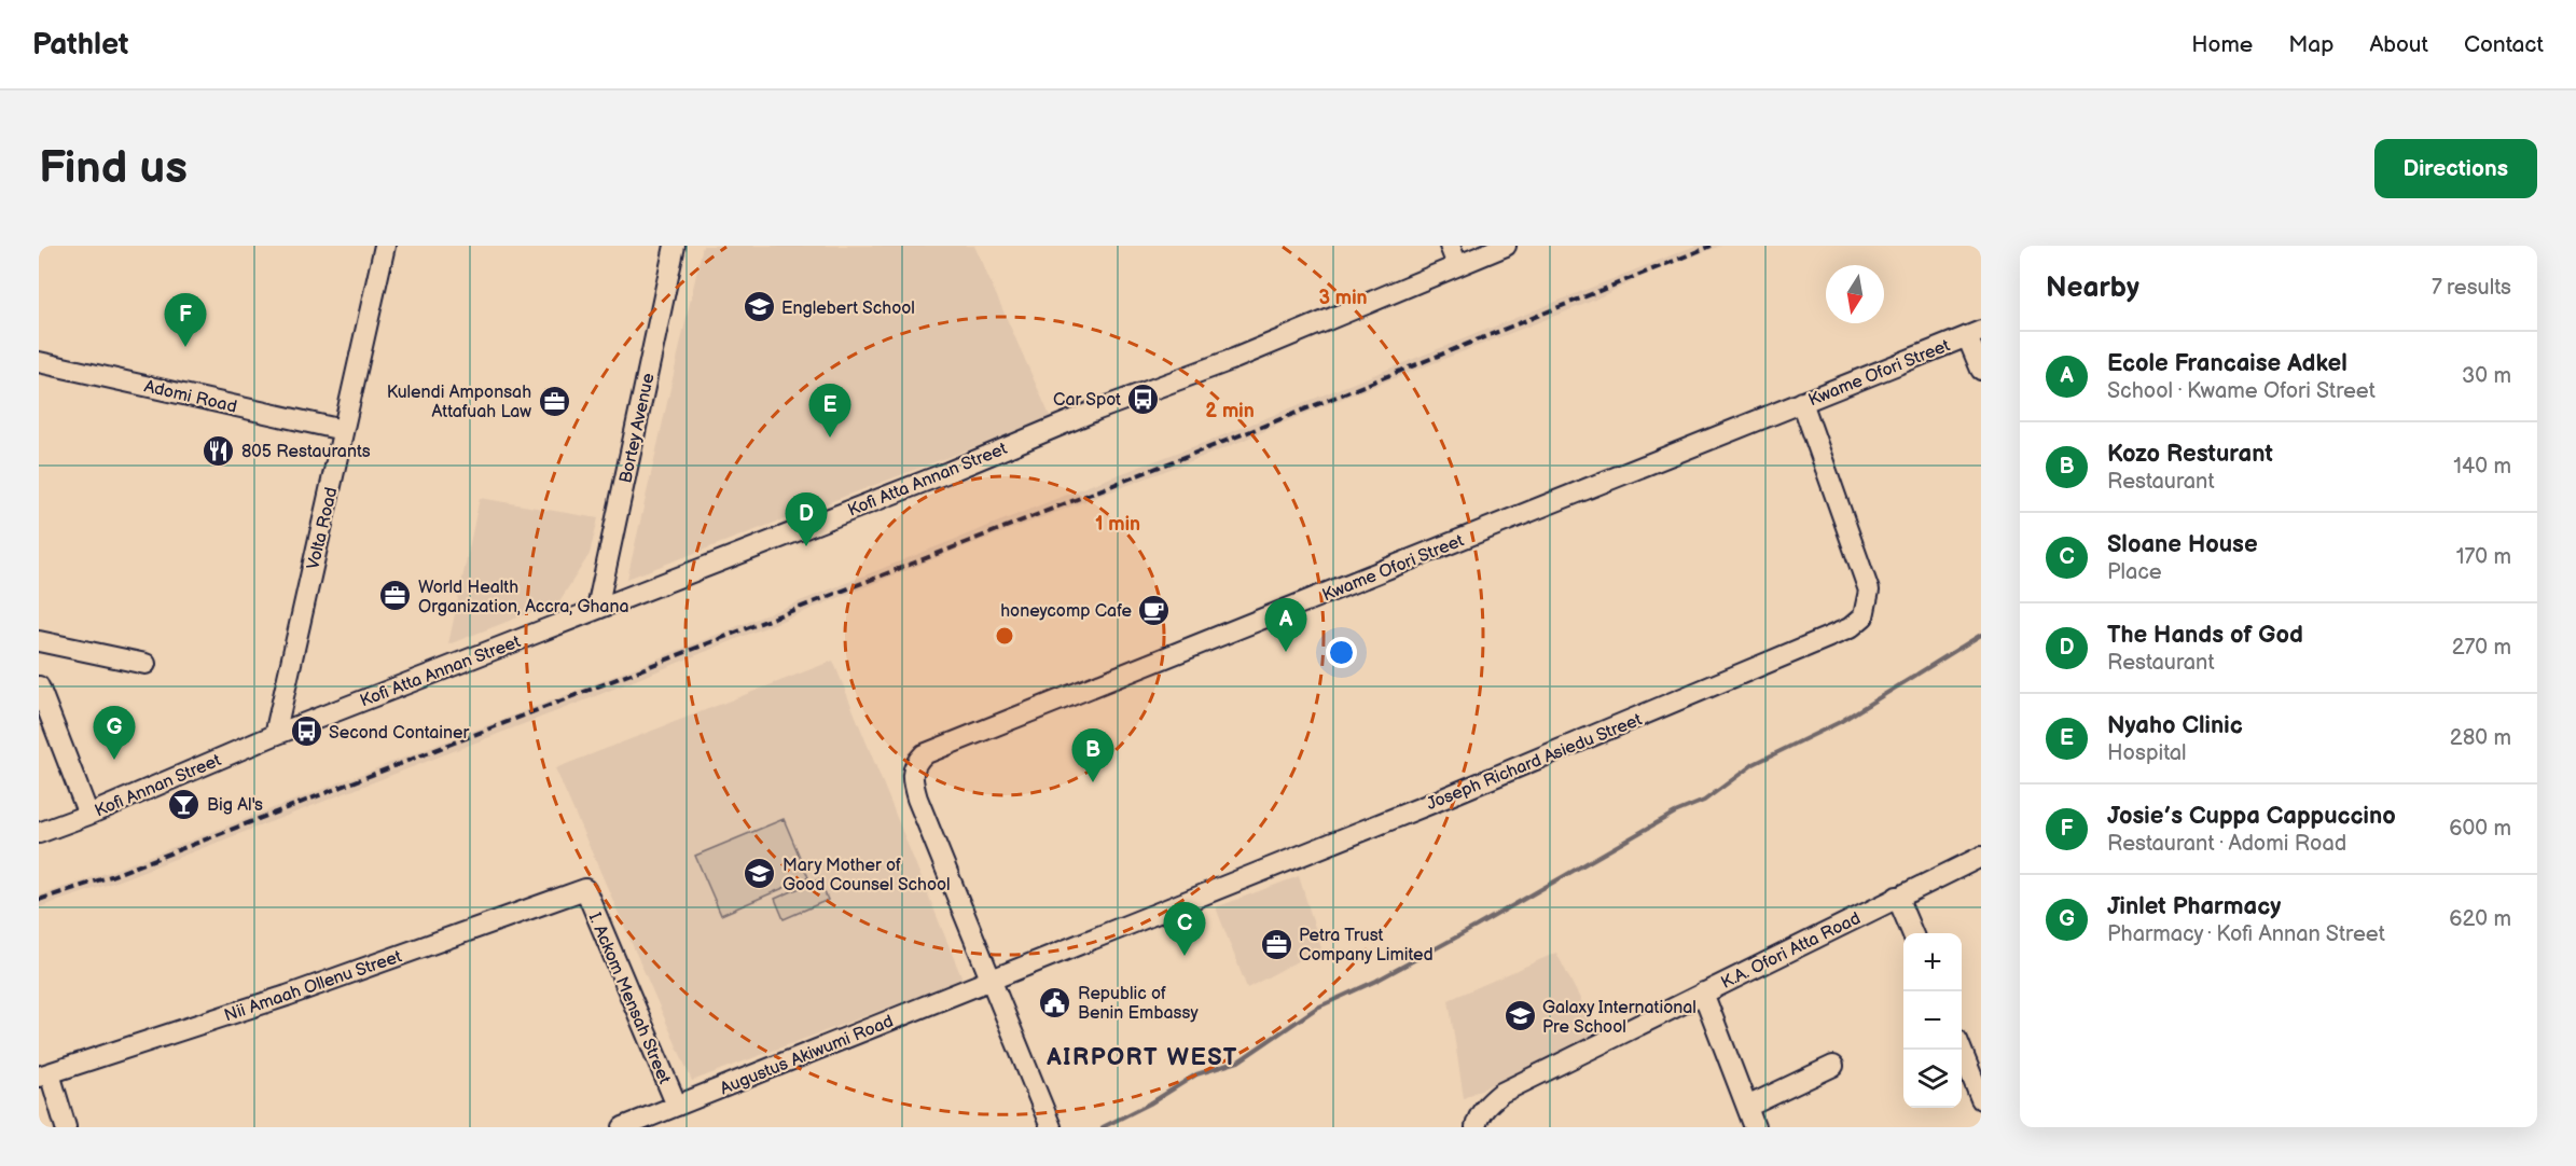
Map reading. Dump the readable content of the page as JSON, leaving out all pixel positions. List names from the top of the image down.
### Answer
{
  "streets": {
    "street": [
      "Kwame Ofori Street",
      "Adomi Road",
      "Bortey Avenue",
      "Kofi Atta Annan Street",
      "Volta Road",
      "Joseph Richard Asiedu Street",
      "Kofi Annan Street",
      "K.A. Ofori Atta Road",
      "Nii Amaah Ollenu Street",
      "I. Ackom Mensah Street",
      "Augustus Akiwumi Road"
    ]
  },
  "crossings": [
    ["Kwame Ofori Street", "Joseph Richard Asiedu Street"],
    ["Kwame Ofori Street", "Augustus Akiwumi Road"],
    ["Adomi Road", "Volta Road"],
    ["Bortey Avenue", "Kofi Atta Annan Street"],
    ["Kofi Atta Annan Street", "Volta Road"],
    ["Kofi Atta Annan Street", "Kofi Annan Street"],
    ["Volta Road", "Kofi Annan Street"],
    ["Joseph Richard Asiedu Street", "Augustus Akiwumi Road"],
    ["Nii Amaah Ollenu Street", "I. Ackom Mensah Street"],
    ["I. Ackom Mensah Street", "Augustus Akiwumi Road"]
  ],
  "districts": ["AIRPORT WEST"],
  "places": {
    "school or university": ["Englebert School", "Mary Mother of Good Counsel School", "Galaxy International Pre School"],
    "bus stop": ["Car Spot", "Second Container"],
    "office": ["Kulendi Amponsah Attafuah Law", "World Health Organization, Accra, Ghana", "Petra Trust Company Limited"],
    "restaurant": ["805 Restaurants"],
    "cafe": ["honeycomp Cafe"],
    "bar": ["Big Al's"],
    "public building": ["Republic of Benin Embassy"]
  },
  "north": "bottom",
  "page": {
    "header": "Pathlet",
    "nav": [
      "Home",
      "Map",
      "About",
      "Contact"
    ],
    "buttons": "Directions",
    "title": "Find us",
    "heading": ["Nearby", "7 results"],
    "pins": [
      "F",
      "E",
      "D",
      "A",
      "G",
      "B",
      "C"
    ],
    "list": [
      {
        "mark": "A",
        "name": "Ecole Francaise Adkel",
        "note": "School · Kwame Ofori Street",
        "value": "30 m"
      },
      {
        "mark": "B",
        "name": "Kozo Resturant",
        "note": "Restaurant",
        "value": "140 m"
      },
      {
        "mark": "C",
        "name": "Sloane House",
        "note": "Place",
        "value": "170 m"
      },
      {
        "mark": "D",
        "name": "The Hands of God",
        "note": "Restaurant",
        "value": "270 m"
      },
      {
        "mark": "E",
        "name": "Nyaho Clinic",
        "note": "Hospital",
        "value": "280 m"
      },
      {
        "mark": "F",
        "name": "Josie’s Cuppa Cappuccino",
        "note": "Restaurant · Adomi Road",
        "value": "600 m"
      },
      {
        "mark": "G",
        "name": "Jinlet Pharmacy",
        "note": "Pharmacy · Kofi Annan Street",
        "value": "620 m"
      }
    ],
    "map_buttons": ["+", "−"]
  },
  "rings": ["3 min", "2 min", "1 min"]
}
